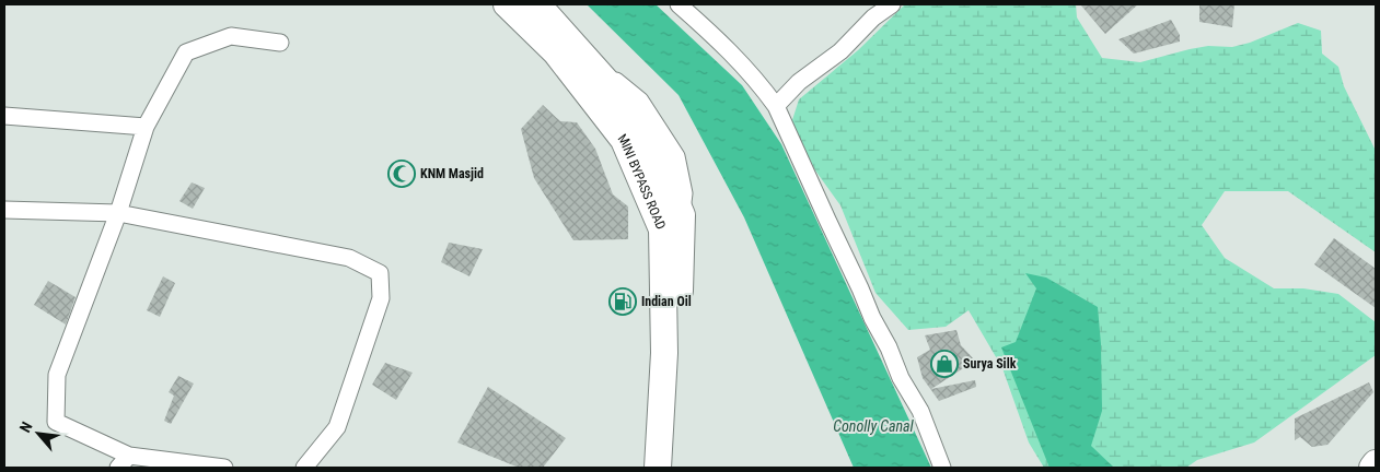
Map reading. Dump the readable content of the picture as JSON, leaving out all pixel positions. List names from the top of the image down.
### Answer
{
  "streets": {
    "main road": ["MINI BYPASS ROAD"]
  },
  "water": ["Conolly Canal"],
  "places": {
    "mosque": ["KNM Masjid"],
    "fuel station": ["Indian Oil"],
    "shop": ["Surya Silk"]
  },
  "north": "top left"
}
